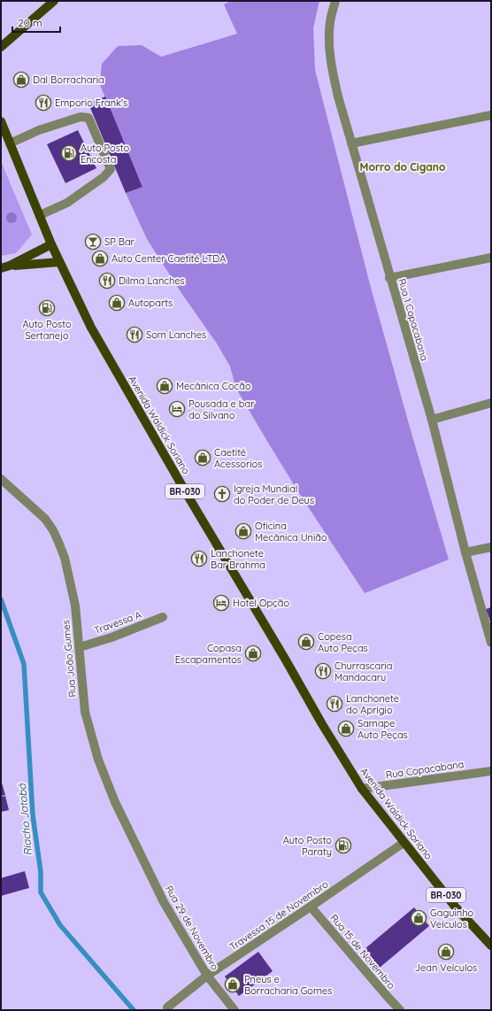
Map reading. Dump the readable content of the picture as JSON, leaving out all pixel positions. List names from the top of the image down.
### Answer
{
  "streets": {
    "main road": ["Avenida Waldick Soriano", "BR-030"],
    "street": [
      "Rua 1 Copacabana",
      "Travessa A",
      "Rua João Gumes",
      "Rua Copacabana",
      "Travessa 15 de Novembro",
      "Rua 29 de Novembro",
      "Rua 15 de Novembro"
    ]
  },
  "crossings": [
    ["Avenida Waldick Soriano", "Rua Copacabana"],
    ["Avenida Waldick Soriano", "Travessa 15 de Novembro"],
    ["Travessa A", "Rua João Gumes"],
    ["Rua João Gumes", "Rua 29 de Novembro"],
    ["Travessa 15 de Novembro", "Rua 29 de Novembro"],
    ["Travessa 15 de Novembro", "Rua 15 de Novembro"]
  ],
  "districts": ["Morro do Cigano"],
  "water": ["Riacho Jatobá"],
  "places": {
    "shop": [
      "Dal Borracharia",
      "Auto Center Caetité LTDA",
      "Autoparts",
      "Mecânica Cocão",
      "Caetité Acessorios",
      "Oficina Mecânica União",
      "Copesa Auto Peças",
      "Copasa Escapamentos",
      "Samape Auto Peças",
      "Gaguinho Veículos",
      "Jean Veículos",
      "Pneus e Borracharia Gomes"
    ],
    "restaurant": [
      "Emporio Frank's",
      "Dilma Lanches",
      "Som Lanches",
      "Lanchonete Bar Brahma",
      "Churrascaria Mandacaru",
      "Lanchonete do Aprígio"
    ],
    "fuel station": ["Auto Posto Encosta", "Auto Posto Sertanejo", "Auto Posto Paraty"],
    "bar": ["SP Bar"],
    "hotel": ["Pousada e bar do Silvano", "Hotel Opção"],
    "church": ["Igreja Mundial do Poder de Deus"]
  },
  "scale_bar": "20 m"
}
